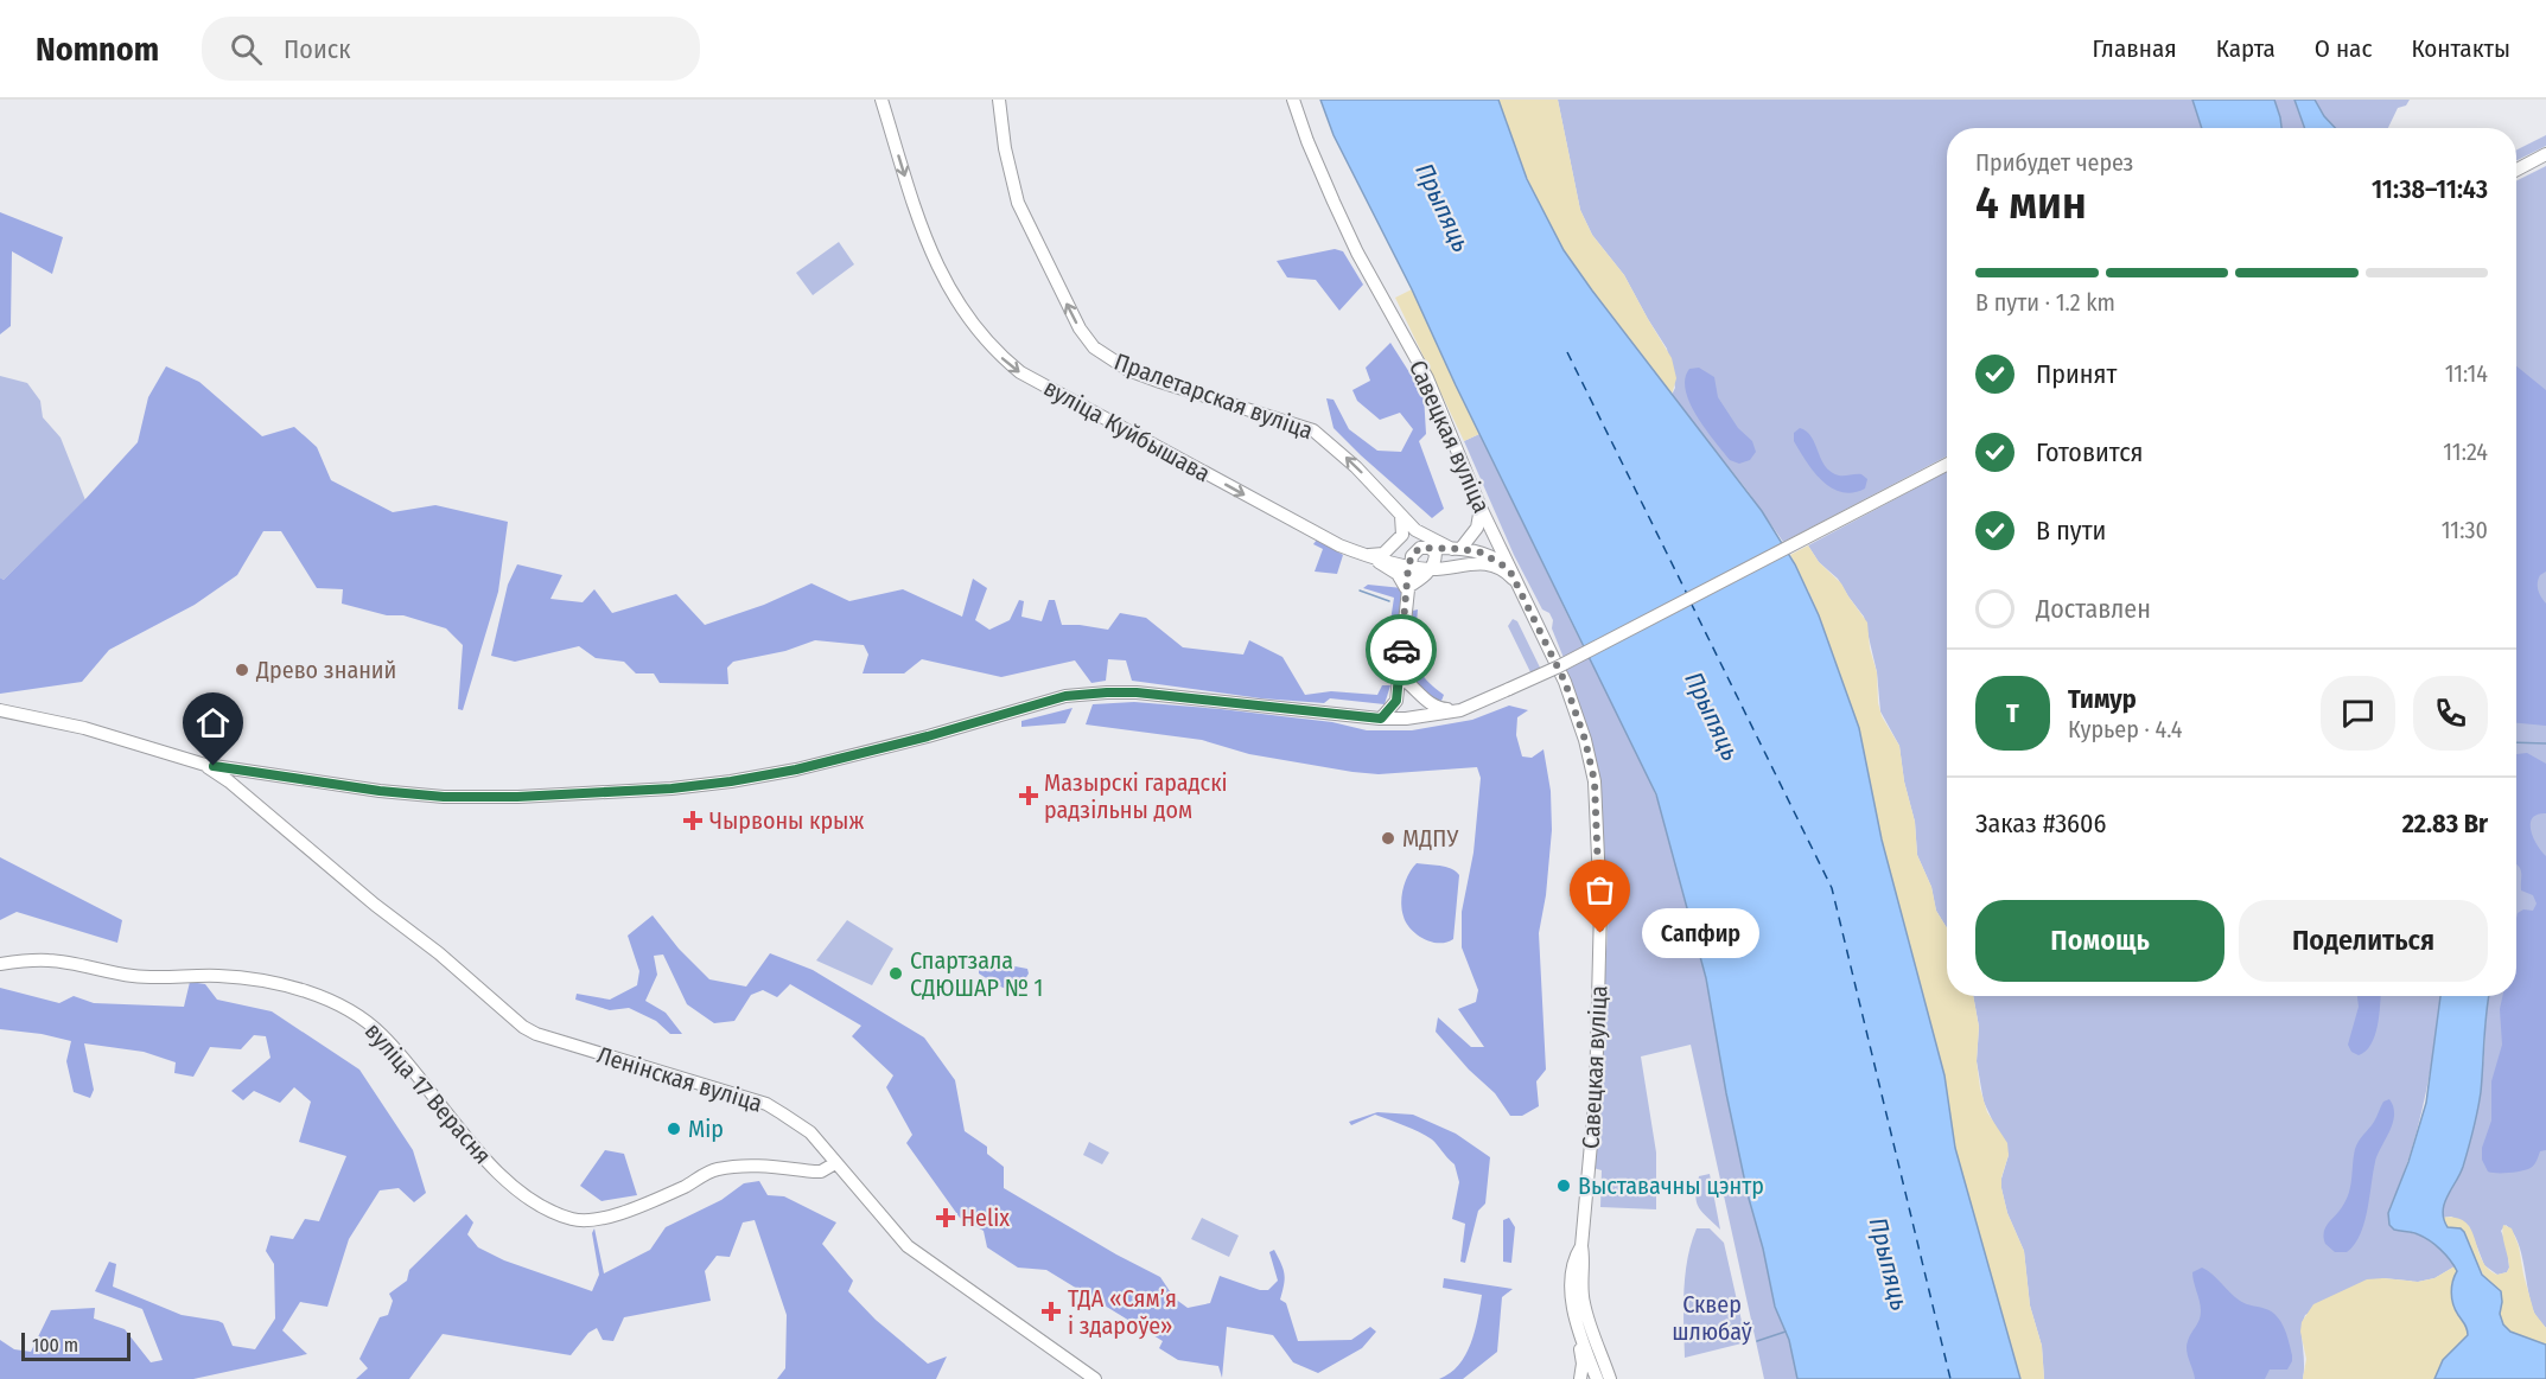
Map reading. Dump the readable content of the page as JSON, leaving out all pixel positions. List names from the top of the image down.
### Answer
{
  "streets": {
    "main road": [
      "Пралетарская вуліца",
      "вуліца Куйбышава",
      "Савецкая вуліца",
      "Ленінская вуліца",
      "вуліца 17 Верасня"
    ]
  },
  "crossings": [
    ["Пралетарская вуліца", "вуліца Куйбышава"],
    ["Ленінская вуліца", "вуліца 17 Верасня"]
  ],
  "one_way": ["Пралетарская вуліца", "вуліца Куйбышава"],
  "water": ["Прыпяць"],
  "parks": ["Сквер шлюбаў"],
  "places": {
    "other": [
      "Древо знаний",
      "МДПУ",
      "Сапфир",
      "Спартзала СДЮШАР № 1",
      "Мір",
      "Выставачны цэнтр"
    ],
    "health": [
      "Мазырскі гарадскі радзільны дом",
      "Чырвоны крыж",
      "Helix",
      "ТДА «Сямʼя і здароўе»"
    ]
  },
  "scale_bar": "100 m",
  "page": {
    "header": "Nomnom",
    "search": "Поиск",
    "nav": [
      "Главная",
      "Карта",
      "О нас",
      "Контакты"
    ],
    "heading": ["4 мин", "Прибудет через", "11:38–11:43"],
    "panel": [
      "Тимур",
      "Курьер · 4.4",
      "Заказ #3606",
      "22.83 Br"
    ],
    "bar": "В пути · 1.2 km",
    "list": [
      ["Принят", "11:14"],
      ["Готовится", "11:24"],
      ["В пути", "11:30"],
      "Доставлен"
    ],
    "round": "Т",
    "buttons": ["Помощь", "Поделиться"],
    "bubble": "Сапфир",
    "scale": "100 m"
  }
}
